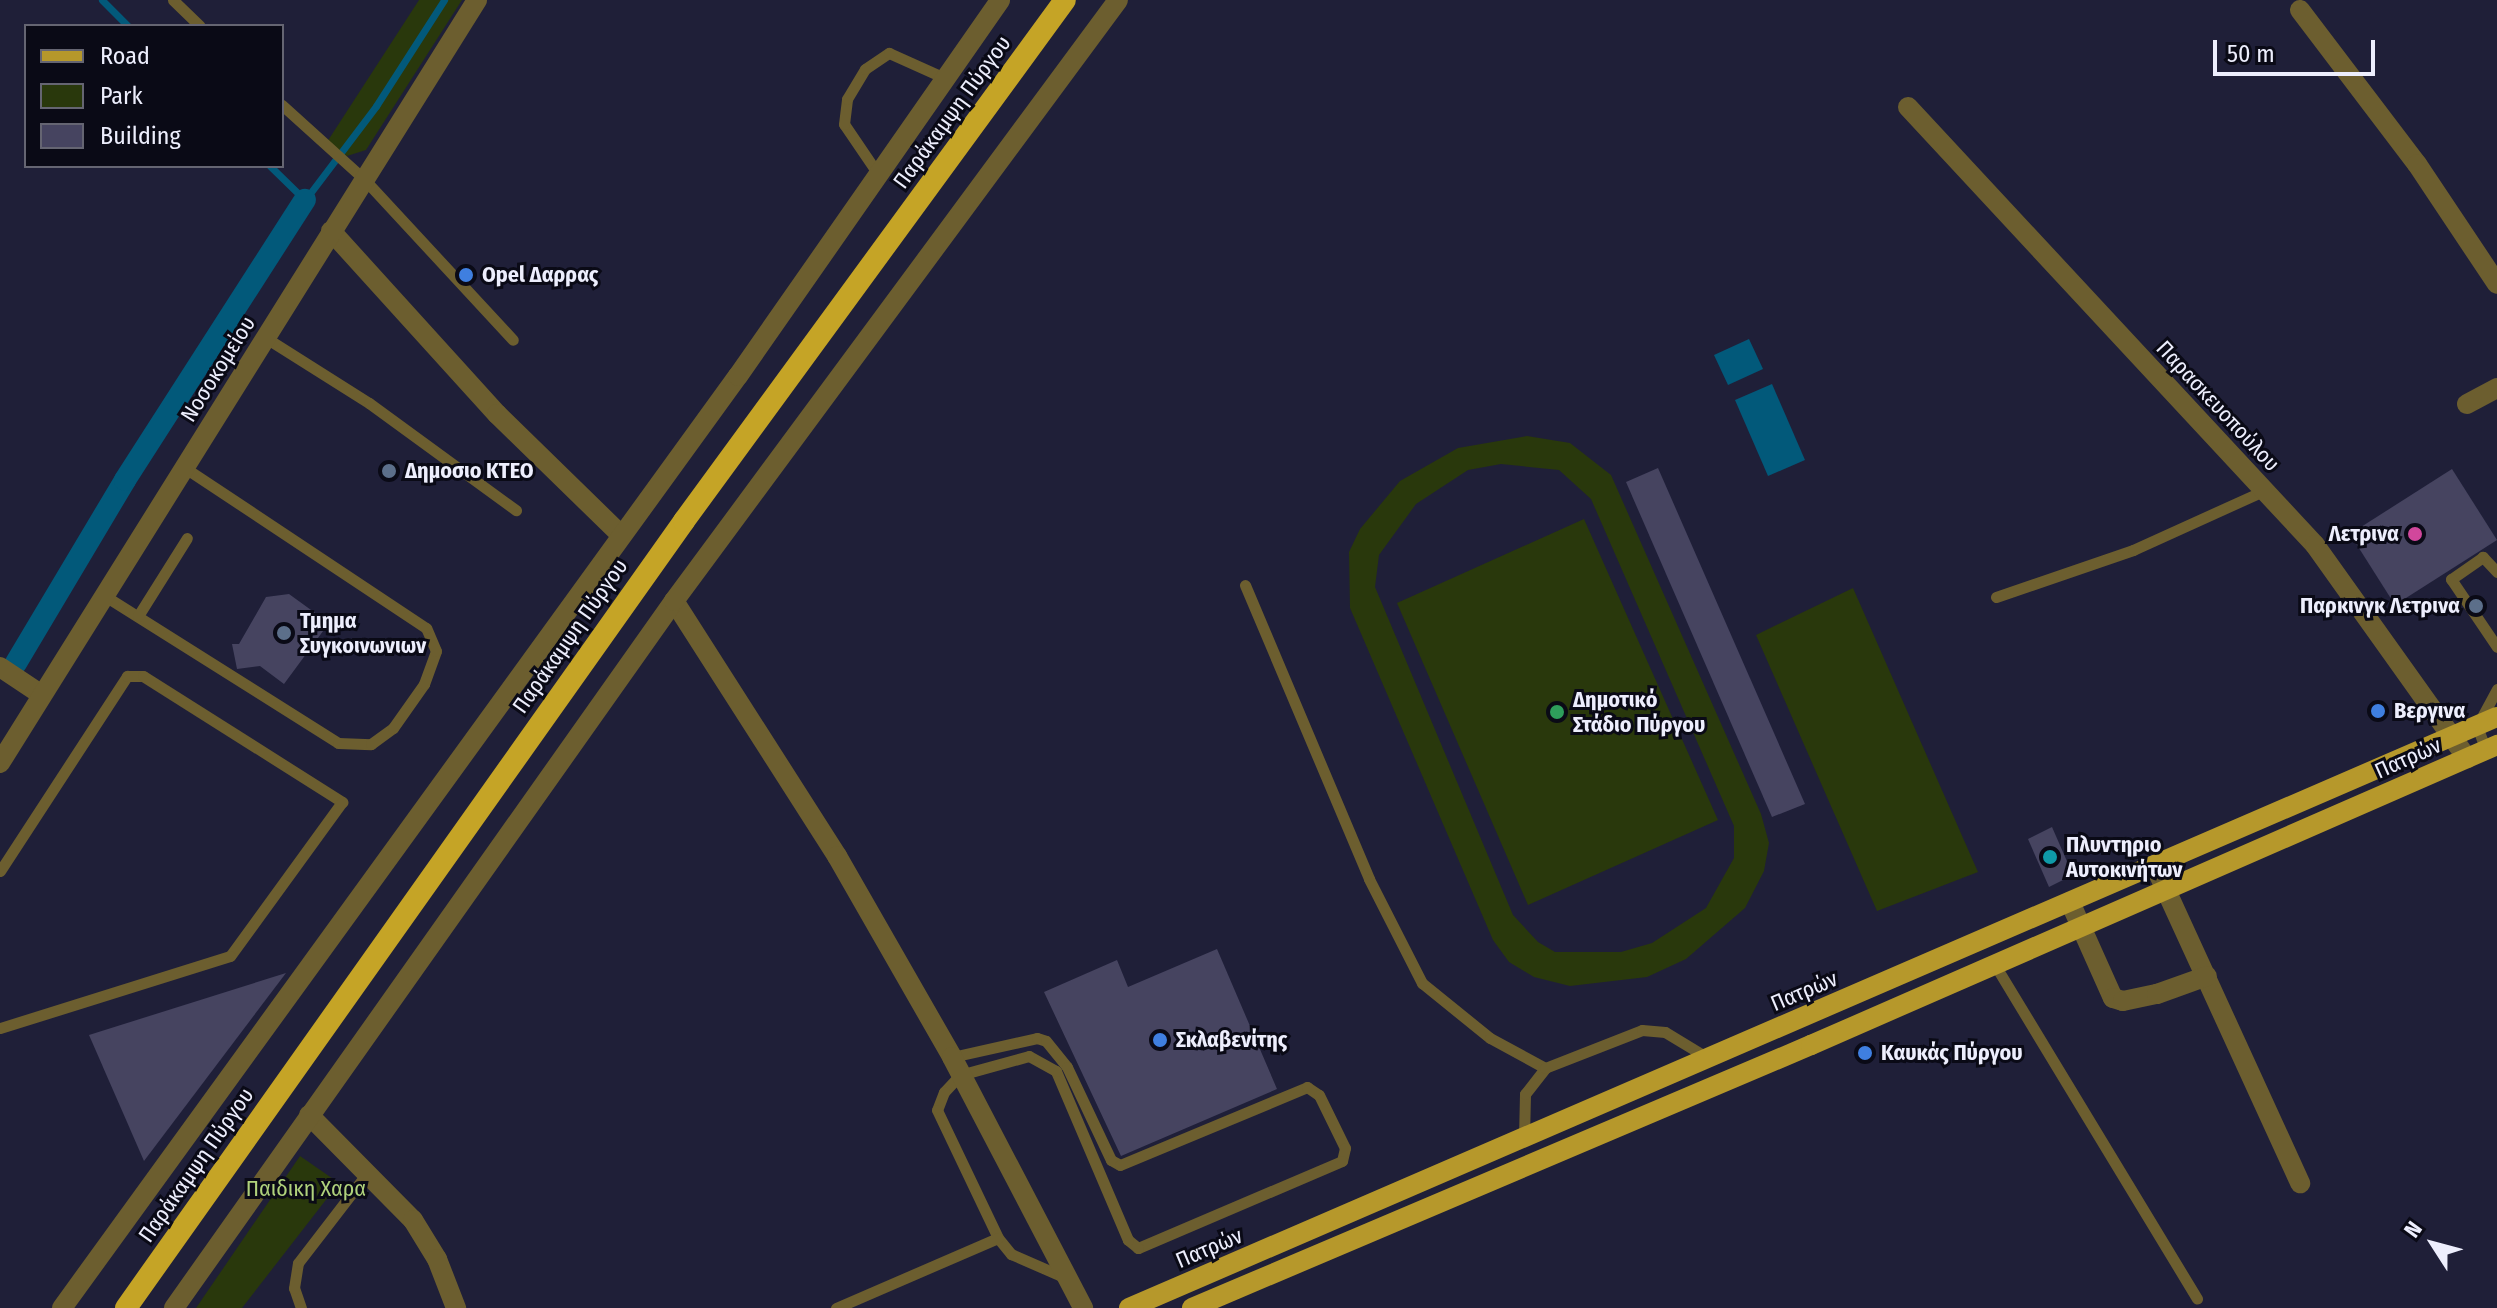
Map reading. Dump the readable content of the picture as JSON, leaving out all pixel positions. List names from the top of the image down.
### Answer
{
  "streets": {
    "highway": ["Παράκαμψη Πύργου"],
    "main road": ["Πατρών"],
    "street": ["Νοσοκομείου", "Παρασκευοπούλου"]
  },
  "crossings": [
    ["Παρασκευοπούλου", "Πατρών"]
  ],
  "parks": ["Παιδικη Χαρα"],
  "places": [
    "Opel Δαρρας",
    "Δημοσιο ΚΤΕΟ",
    "Λετρινα",
    "Παρκινγκ Λετρινα",
    "Τμημα Συγκοινωνιων",
    "Βεργινα",
    "Δημοτικό Στάδιο Πύργου",
    "Πλυντηριο Αυτοκινήτων",
    "Σκλαβενίτης",
    "Καυκάς Πύργου"
  ],
  "legend": ["Road", "Park", "Building"],
  "scale_bar": "50 m",
  "north": "top left"
}
